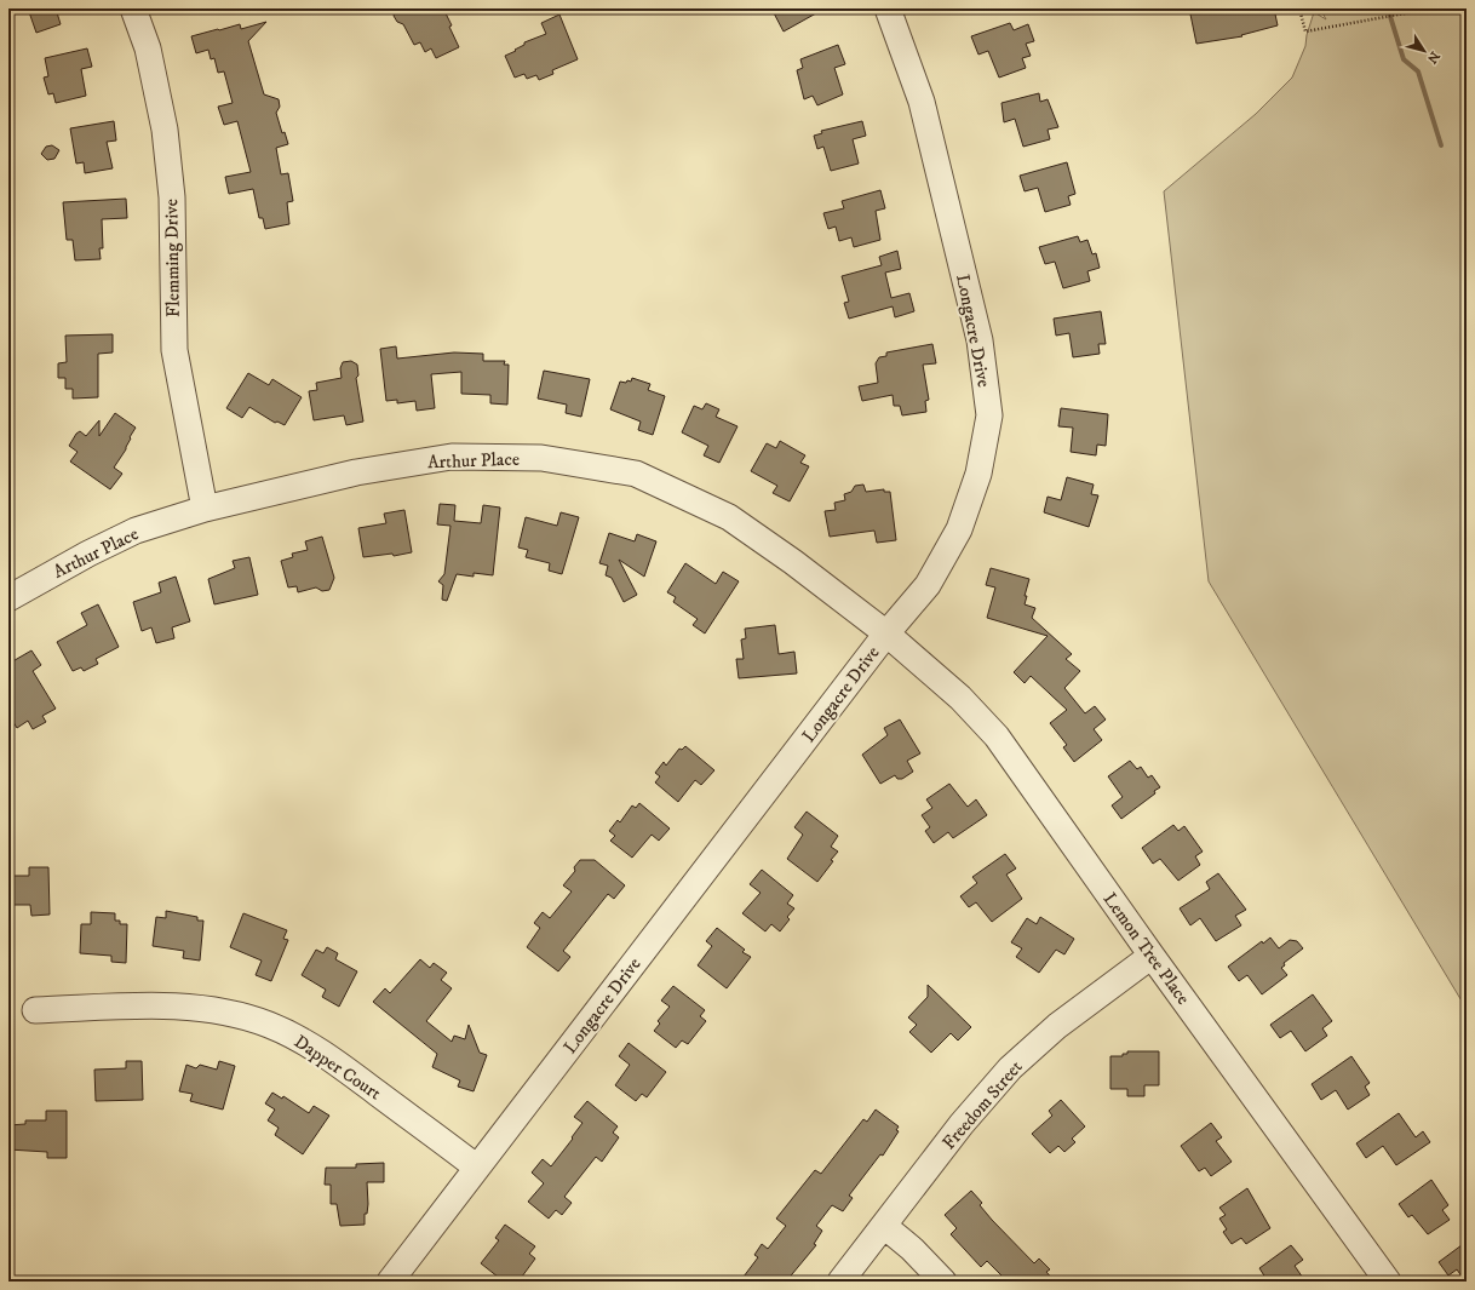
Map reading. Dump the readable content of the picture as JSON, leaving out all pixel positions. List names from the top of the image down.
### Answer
{
  "streets": {
    "street": [
      "Flemming Drive",
      "Longacre Drive",
      "Arthur Place",
      "Lemon Tree Place",
      "Dapper Court",
      "Freedom Street"
    ]
  },
  "crossings": [
    ["Flemming Drive", "Arthur Place"],
    ["Longacre Drive", "Arthur Place"],
    ["Longacre Drive", "Lemon Tree Place"],
    ["Longacre Drive", "Dapper Court"],
    ["Arthur Place", "Lemon Tree Place"],
    ["Lemon Tree Place", "Freedom Street"]
  ],
  "north": "bottom right"
}
